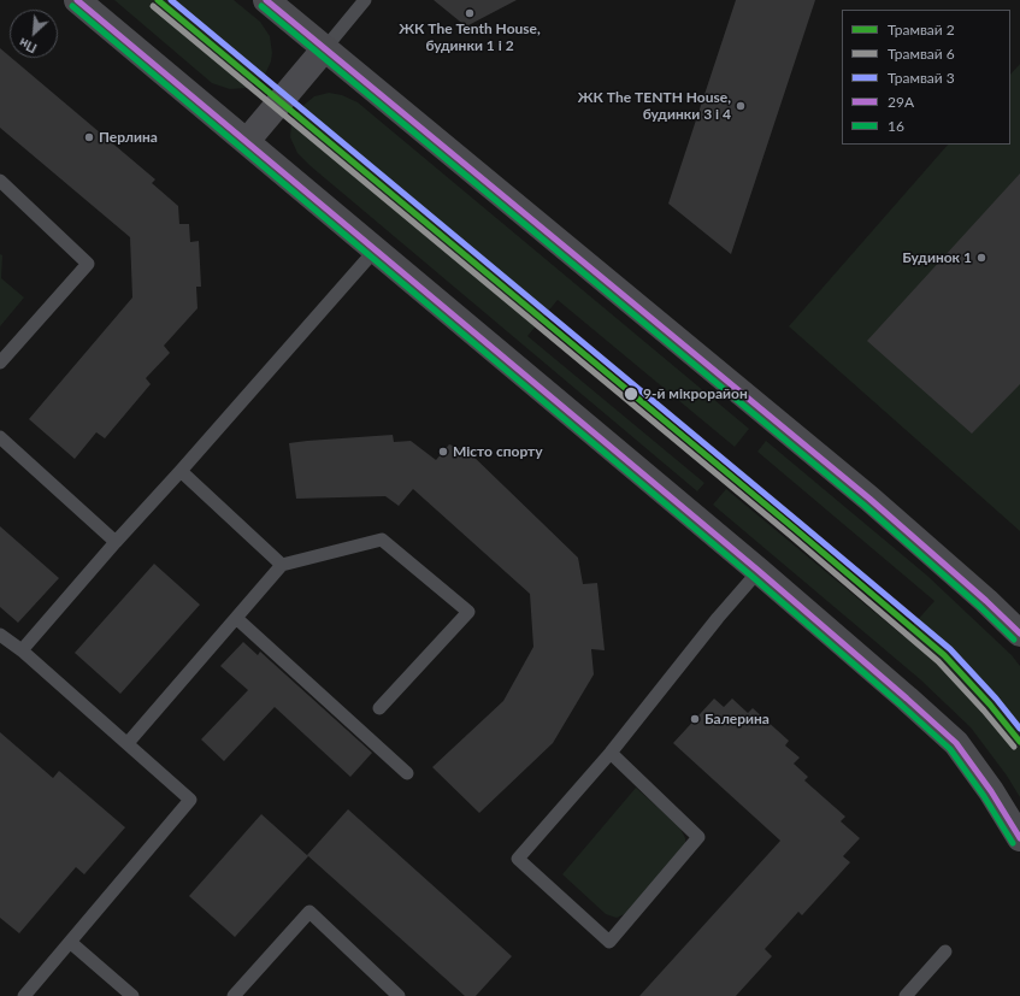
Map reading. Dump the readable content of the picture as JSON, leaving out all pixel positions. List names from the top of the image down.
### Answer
{
  "places": [
    "ЖК Тhe Tenth House, будинки 1 і 2",
    "ЖК Тhe TENTH House, будинки 3 і 4",
    "Перлина",
    "Будинок 1",
    "9-й мікрорайон",
    "Місто спорту",
    "Балерина"
  ],
  "lines": [
    "tram line 2",
    "tram line 3",
    "transit line 29А",
    "tram line 6",
    "transit line 16"
  ],
  "legend": [
    "Трамвай 2",
    "Трамвай 6",
    "Трамвай 3",
    "29А",
    "16"
  ],
  "north": "bottom left"
}
